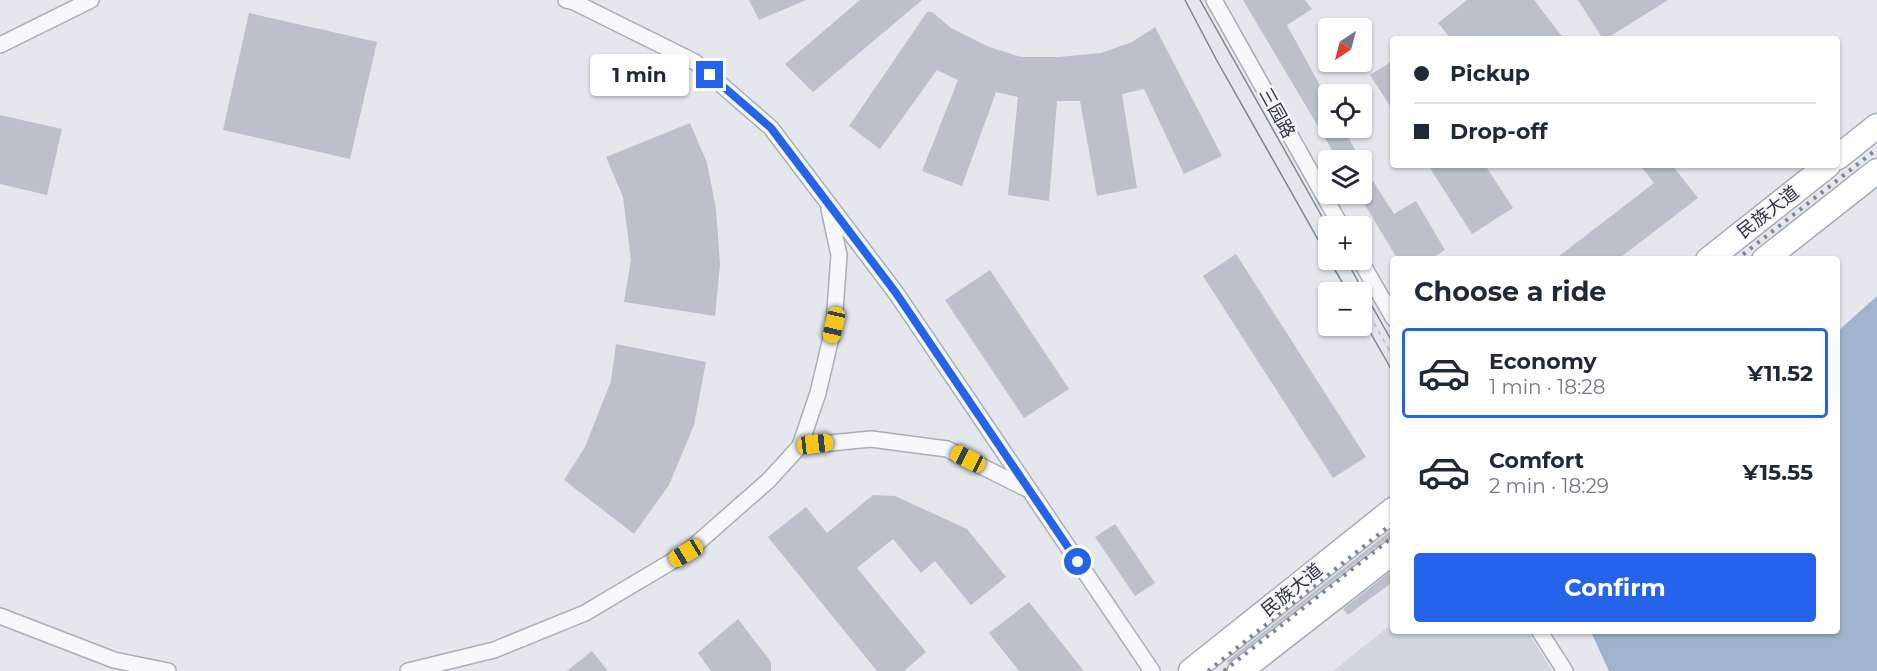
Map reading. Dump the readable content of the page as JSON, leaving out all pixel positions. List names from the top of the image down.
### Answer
{
  "streets": {
    "main road": ["民族大道"],
    "street": ["三园路"]
  },
  "north": "bottom left",
  "page": {
    "map_buttons": ["+", "−"],
    "banner": ["Pickup", "Drop-off"],
    "bubble": "1 min",
    "heading": "Choose a ride",
    "list": [
      {
        "name": "Economy",
        "note": "1 min · 18:28",
        "value": "¥11.52"
      },
      {
        "name": "Comfort",
        "note": "2 min · 18:29",
        "value": "¥15.55"
      }
    ],
    "buttons": "Confirm"
  }
}
